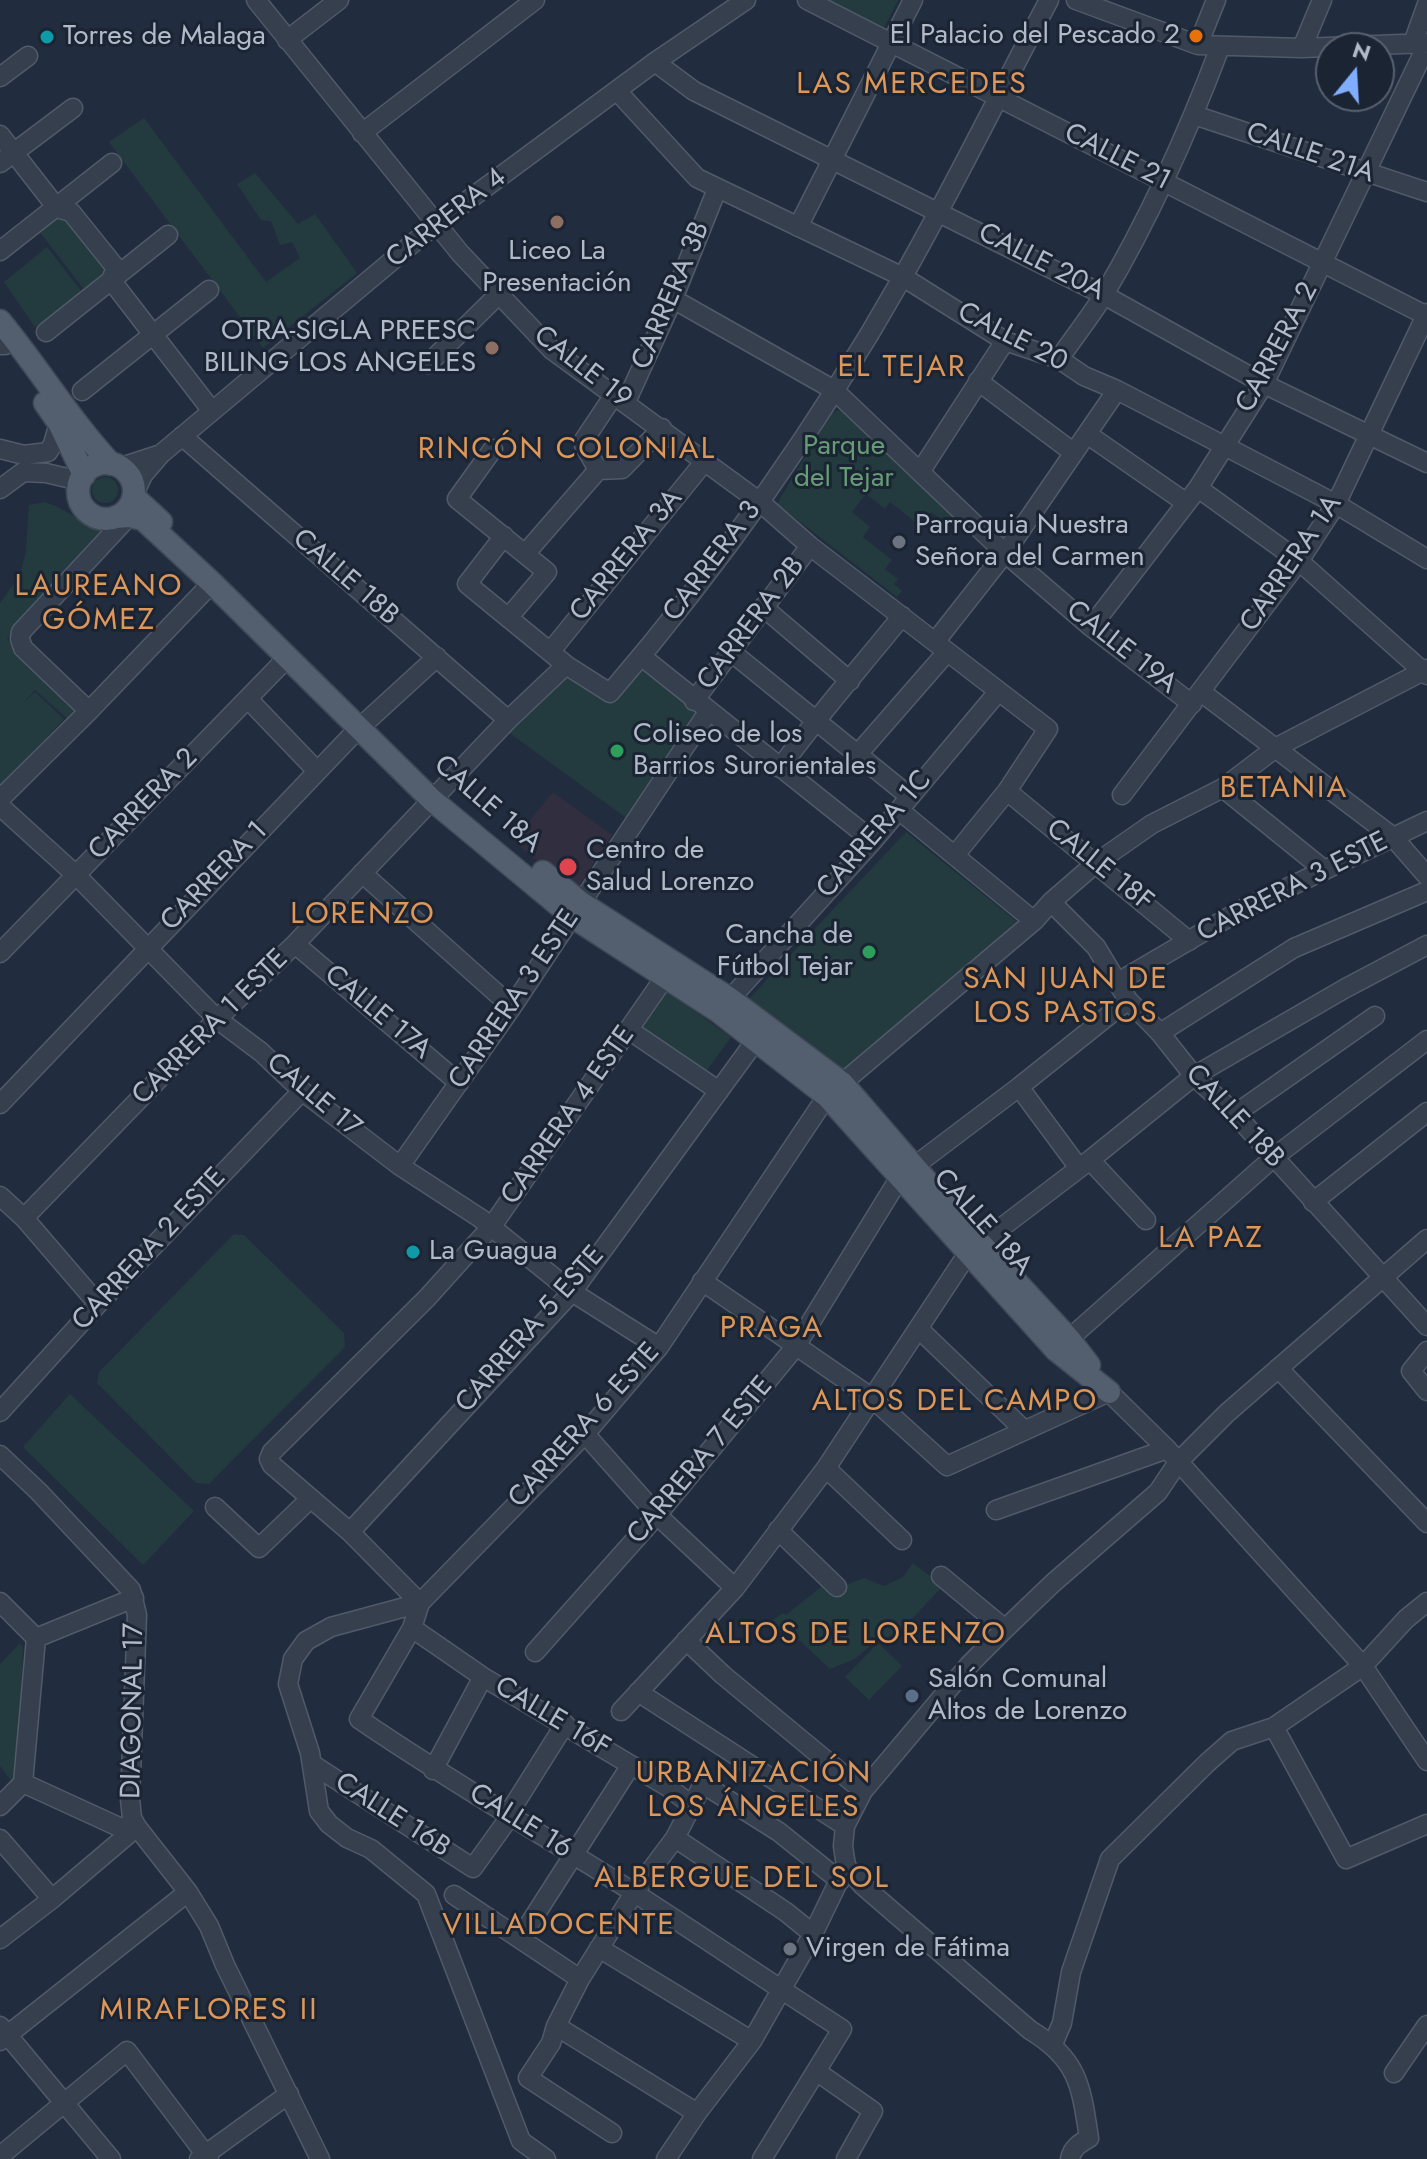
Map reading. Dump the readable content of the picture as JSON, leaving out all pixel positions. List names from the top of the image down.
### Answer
{
  "streets": {
    "main road": ["CALLE 18A"],
    "street": [
      "CALLE 21A",
      "CALLE 21",
      "CARRERA 4",
      "CALLE 20A",
      "CARRERA 3B",
      "CALLE 20",
      "CARRERA 2",
      "CALLE 19",
      "CARRERA 3A",
      "CARRERA 3",
      "CARRERA 1A",
      "CALLE 18B",
      "CARRERA 2B",
      "CALLE 19A",
      "CARRERA 1C",
      "CALLE 18F",
      "CARRERA 1",
      "CARRERA 3 ESTE",
      "CALLE 17A",
      "CARRERA 1 ESTE",
      "CALLE 17",
      "CARRERA 4 ESTE",
      "CARRERA 2 ESTE",
      "CARRERA 5 ESTE",
      "CARRERA 6 ESTE",
      "CARRERA 7 ESTE",
      "DIAGONAL 17",
      "CALLE 16F",
      "CALLE 16B",
      "CALLE 16"
    ]
  },
  "crossings": [
    ["CALLE 21A", "CARRERA 2"],
    ["CALLE 21", "CARRERA 2"],
    ["CALLE 21", "CARRERA 3"],
    ["CALLE 21", "CARRERA 1A"],
    ["CARRERA 4", "CALLE 20A"],
    ["CARRERA 4", "CALLE 20"],
    ["CARRERA 4", "CALLE 19"],
    ["CARRERA 4", "CALLE 18B"],
    ["CARRERA 4", "CALLE 18A"],
    ["CALLE 20A", "CARRERA 2"],
    ["CALLE 20A", "CARRERA 3"],
    ["CALLE 20A", "CARRERA 1A"],
    ["CARRERA 3B", "CALLE 20"],
    ["CARRERA 3B", "CALLE 19"],
    ["CARRERA 3B", "CALLE 19A"],
    ["CALLE 20", "CARRERA 2"],
    ["CALLE 20", "CARRERA 3"],
    ["CALLE 20", "CARRERA 1A"],
    ["CARRERA 2", "CALLE 19A"],
    ["CARRERA 2", "CALLE 18A"],
    ["CARRERA 2", "CALLE 17"],
    ["CALLE 19", "CARRERA 3A"],
    ["CALLE 19", "CARRERA 3"],
    ["CALLE 19", "CARRERA 2B"],
    ["CALLE 19", "CARRERA 1C"],
    ["CALLE 19", "CALLE 18F"],
    ["CARRERA 3", "CALLE 19A"],
    ["CARRERA 1A", "CALLE 19A"],
    ["CALLE 18B", "CARRERA 1"],
    ["CALLE 18B", "CARRERA 3 ESTE"],
    ["CALLE 18B", "CARRERA 1 ESTE"],
    ["CALLE 18B", "CARRERA 7 ESTE"],
    ["CARRERA 2B", "CARRERA 3 ESTE"],
    ["CALLE 19A", "CARRERA 3 ESTE"],
    ["CALLE 18A", "CARRERA 1C"],
    ["CALLE 18A", "CARRERA 1"],
    ["CALLE 18A", "CARRERA 3 ESTE"],
    ["CALLE 18A", "CARRERA 1 ESTE"],
    ["CALLE 18A", "CARRERA 4 ESTE"],
    ["CALLE 18A", "CARRERA 5 ESTE"],
    ["CALLE 18A", "CARRERA 6 ESTE"],
    ["CALLE 18A", "CARRERA 7 ESTE"],
    ["CALLE 18F", "CARRERA 3 ESTE"],
    ["CARRERA 1", "CALLE 17"],
    ["CARRERA 3 ESTE", "CALLE 17A"],
    ["CARRERA 3 ESTE", "CALLE 17"],
    ["CALLE 17A", "CARRERA 1 ESTE"],
    ["CARRERA 1 ESTE", "CALLE 17"],
    ["CALLE 17", "CARRERA 4 ESTE"],
    ["CALLE 17", "CARRERA 2 ESTE"],
    ["CALLE 17", "CARRERA 5 ESTE"],
    ["CALLE 17", "CARRERA 6 ESTE"],
    ["CALLE 16F", "CALLE 16"],
    ["CALLE 16B", "CALLE 16"]
  ],
  "districts": [
    "LAS MERCEDES",
    "EL TEJAR",
    "RINCÓN COLONIAL",
    "LAUREANO GÓMEZ",
    "BETANIA",
    "LORENZO",
    "SAN JUAN DE LOS PASTOS",
    "LA PAZ",
    "PRAGA",
    "ALTOS DEL CAMPO",
    "ALTOS DE LORENZO",
    "URBANIZACIÓN LOS ÁNGELES",
    "ALBERGUE DEL SOL",
    "VILLADOCENTE",
    "MIRAFLORES II"
  ],
  "parks": ["Parque del Tejar"],
  "places": [
    "El Palacio del Pescado 2",
    "Torres de Malaga",
    "Liceo La Presentación",
    "OTRA-SIGLA PREESC BILING LOS ANGELES",
    "Parroquia Nuestra Señora del Carmen",
    "Coliseo de los Barrios Surorientales",
    "Centro de Salud Lorenzo",
    "Cancha de Fútbol Tejar",
    "La Guagua",
    "Salón Comunal Altos de Lorenzo",
    "Virgen de Fátima"
  ],
  "north": "top"
}
